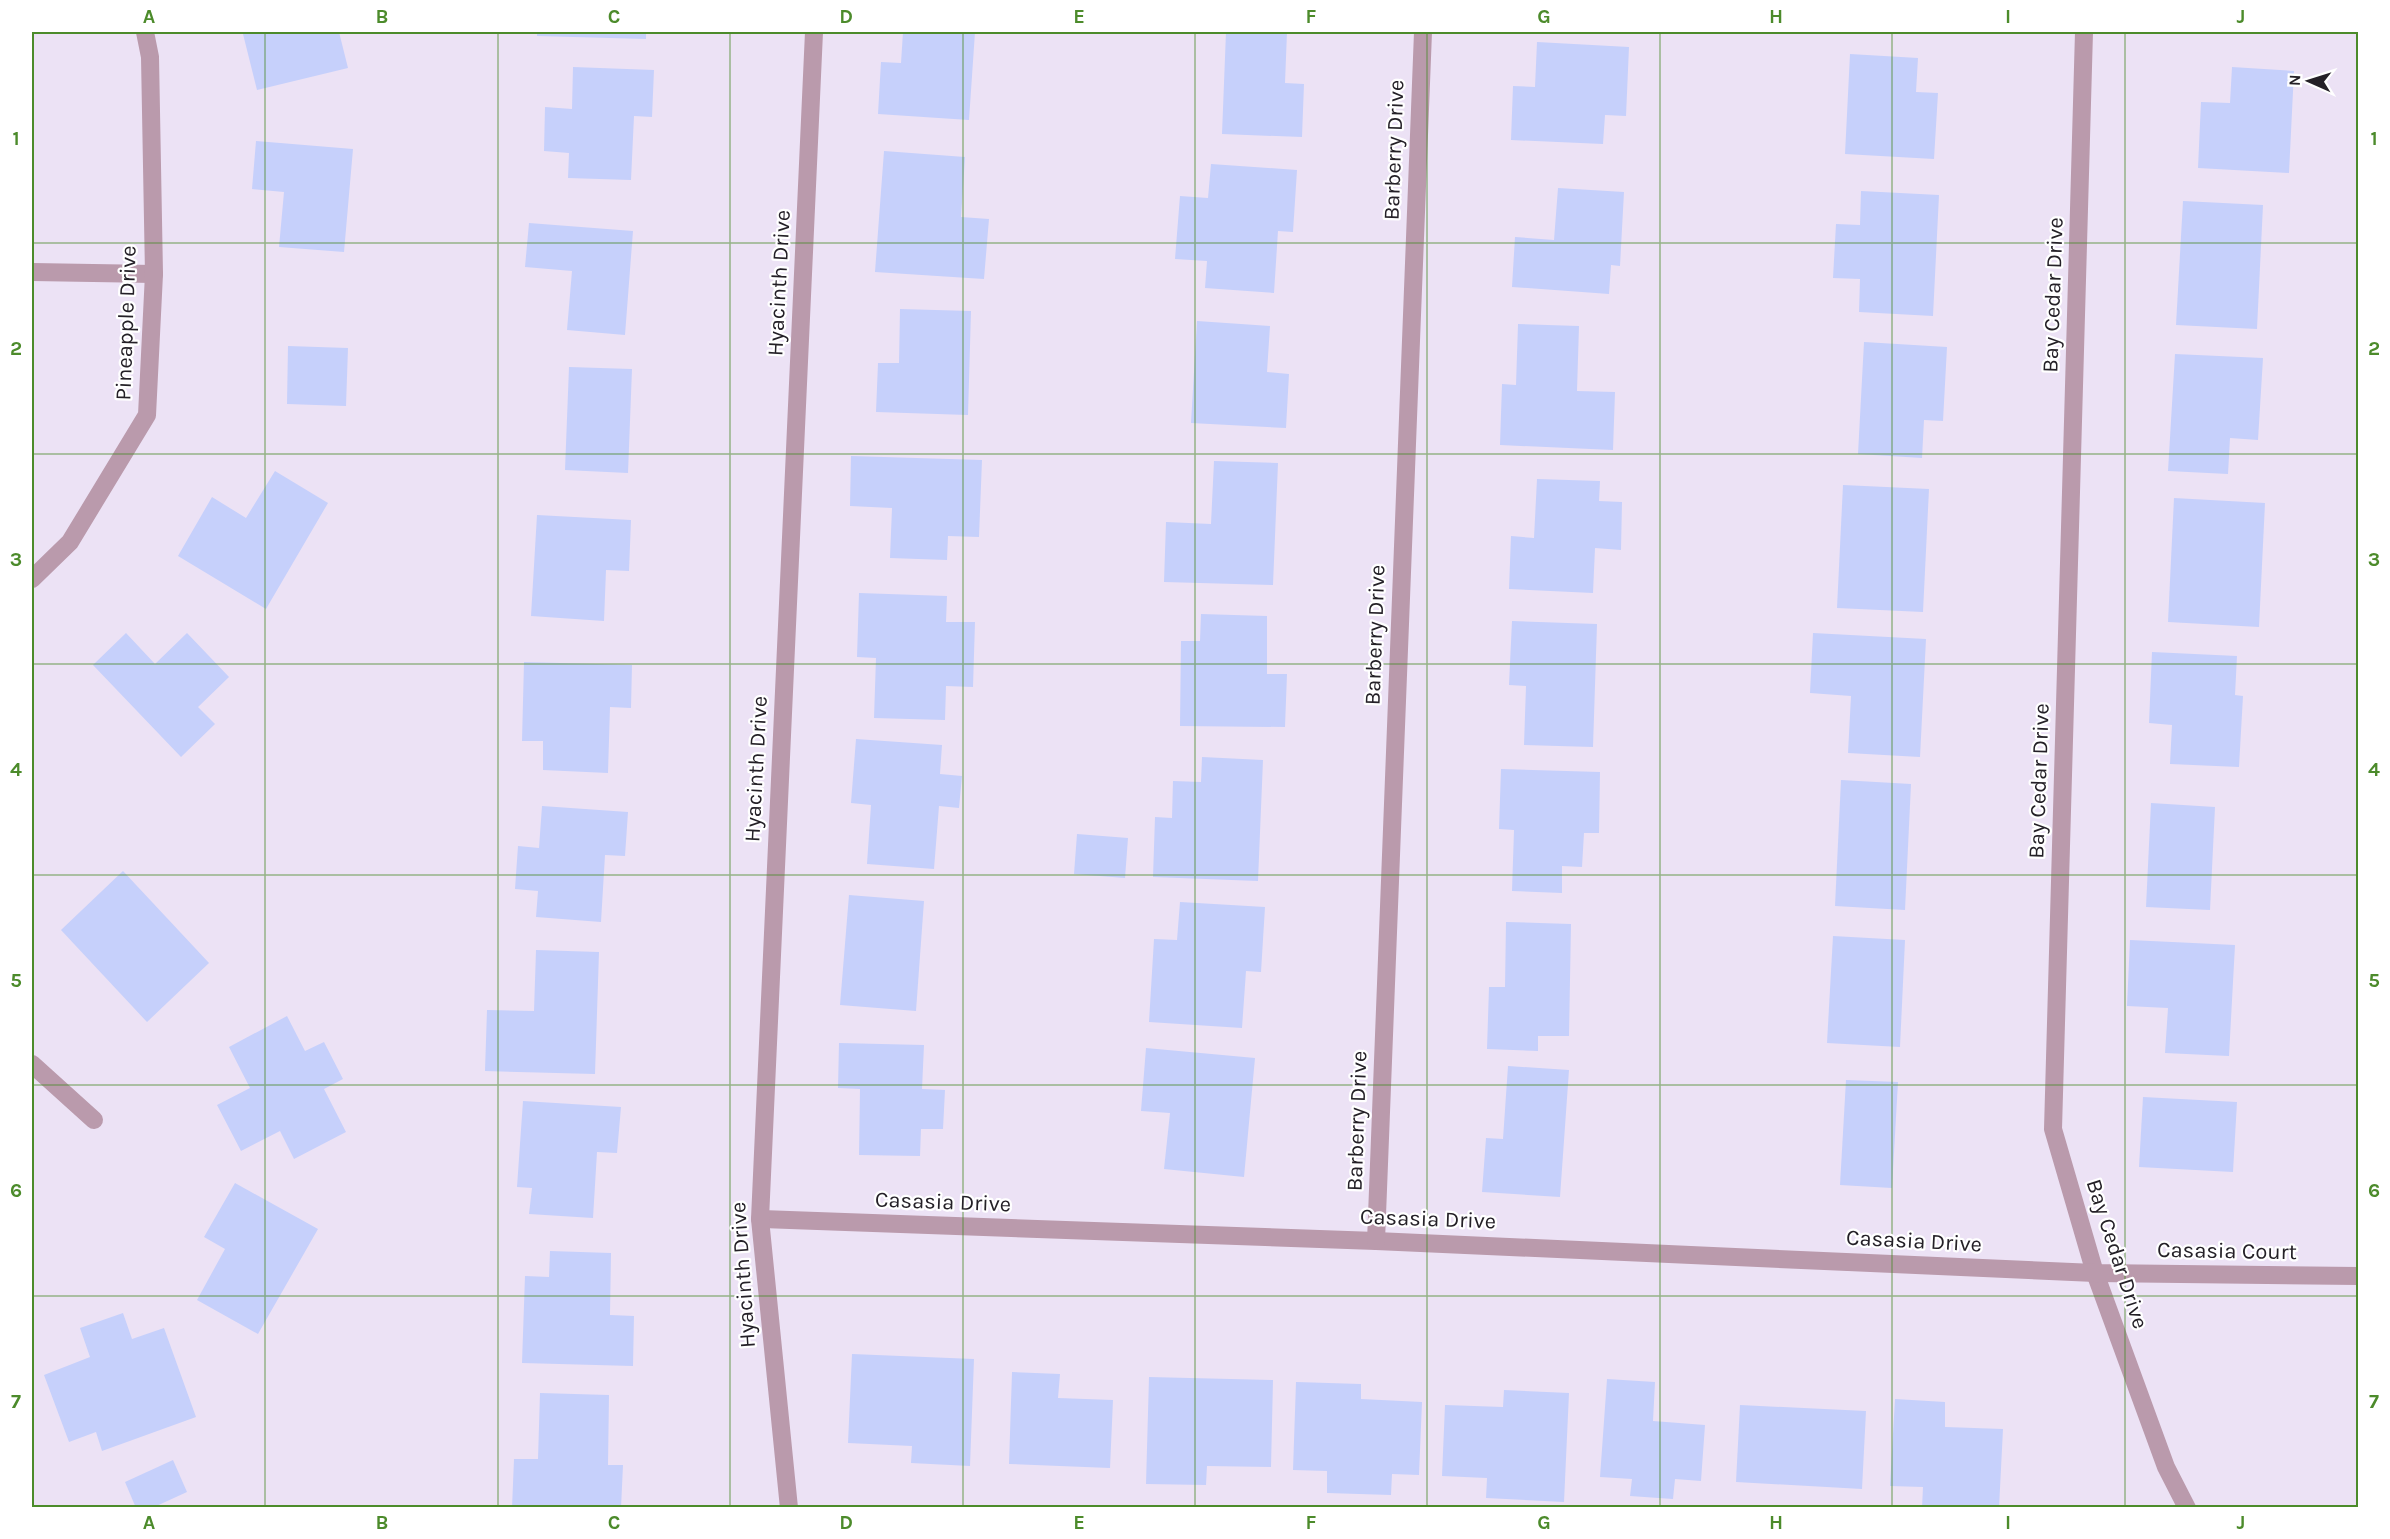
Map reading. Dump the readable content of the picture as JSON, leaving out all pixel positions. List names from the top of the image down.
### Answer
{
  "streets": {
    "street": [
      "Barberry Drive",
      "Hyacinth Drive",
      "Bay Cedar Drive",
      "Pineapple Drive",
      "Casasia Drive",
      "Casasia Court"
    ]
  },
  "crossings": [
    ["Barberry Drive", "Casasia Drive"],
    ["Hyacinth Drive", "Casasia Drive"],
    ["Bay Cedar Drive", "Casasia Drive"],
    ["Bay Cedar Drive", "Casasia Court"],
    ["Casasia Drive", "Casasia Court"]
  ],
  "north": "left",
  "grid": {
    "columns": [
      "A",
      "B",
      "C",
      "D",
      "E",
      "F",
      "G",
      "H",
      "I",
      "J"
    ],
    "rows": [
      "1",
      "2",
      "3",
      "4",
      "5",
      "6",
      "7"
    ]
  }
}
